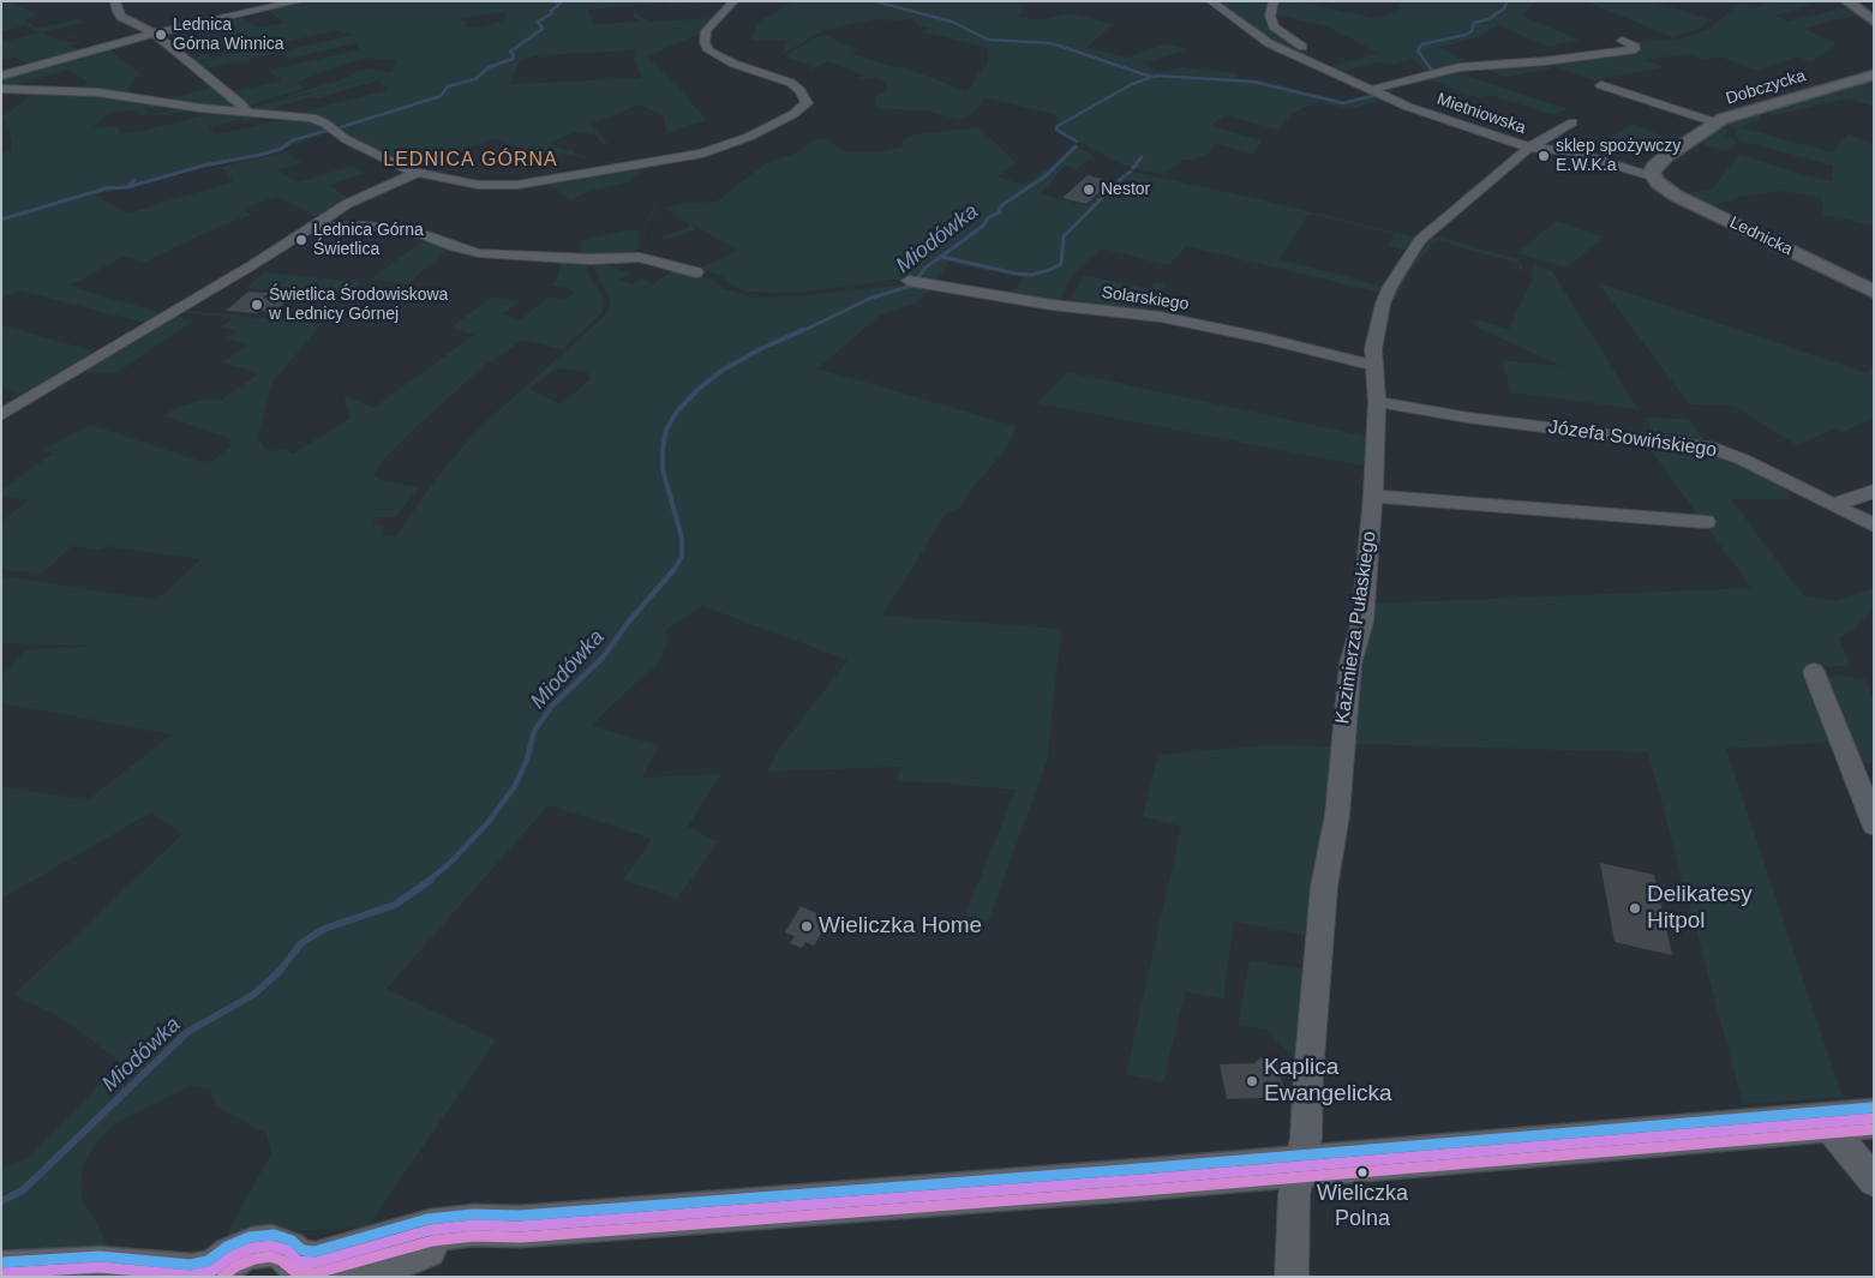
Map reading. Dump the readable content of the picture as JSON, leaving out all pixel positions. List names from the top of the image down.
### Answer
{
  "streets": {
    "main road": ["Dobczycka", "Lednicka"],
    "street": [
      "Mietniowska",
      "Solarskiego",
      "Józefa Sowińskiego",
      "Kazimierza Pułaskiego"
    ]
  },
  "crossings": [
    ["Dobczycka", "Mietniowska"],
    ["Dobczycka", "Lednicka"],
    ["Mietniowska", "Lednicka"],
    ["Mietniowska", "Kazimierza Pułaskiego"],
    ["Solarskiego", "Kazimierza Pułaskiego"],
    ["Józefa Sowińskiego", "Kazimierza Pułaskiego"]
  ],
  "districts": ["LEDNICA GÓRNA"],
  "water": ["Miodówka"],
  "places": [
    "Lednica Górna Winnica",
    "sklep spożywczy E.W.K.a",
    "Nestor",
    "Lednica Górna Świetlica",
    "Świetlica Środowiskowa w Lednicy Górnej",
    "Delikatesy Hitpol",
    "Wieliczka Home",
    "Kaplica Ewangelicka",
    "Wieliczka Polna"
  ]
}
